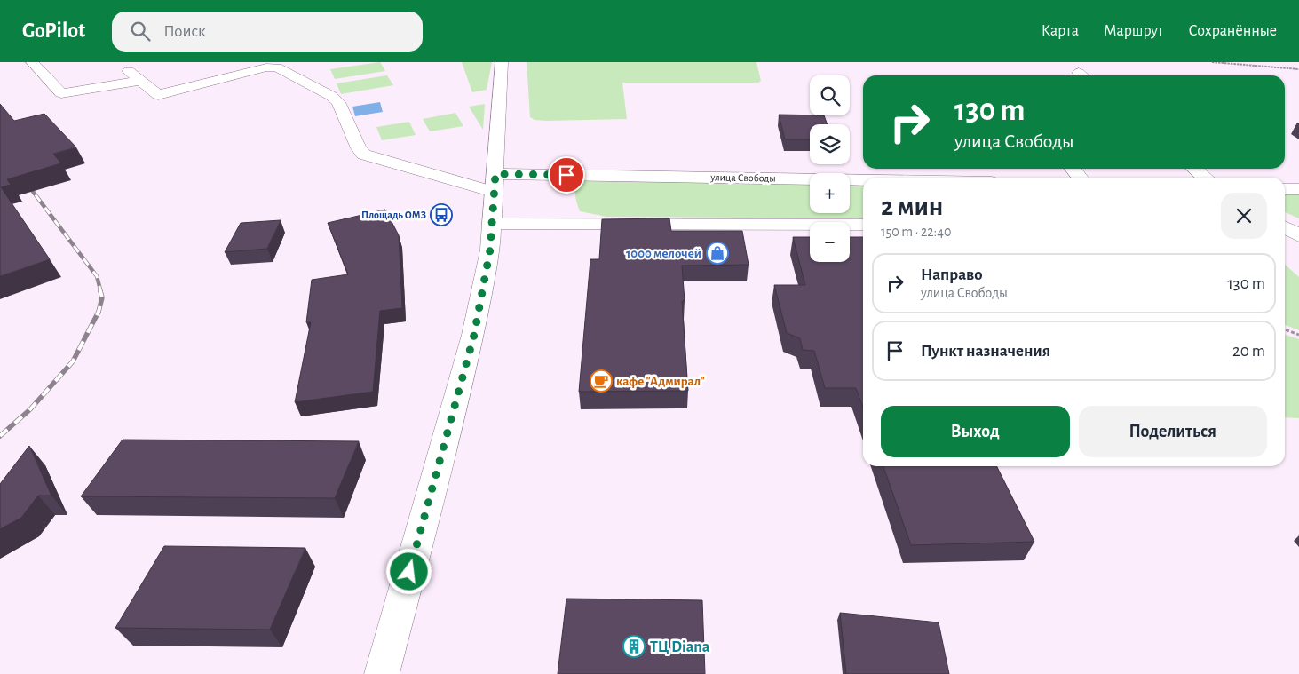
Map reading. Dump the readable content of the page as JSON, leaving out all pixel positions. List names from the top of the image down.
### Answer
{
  "streets": {
    "main road": ["улица Свободы"]
  },
  "places": {
    "bus stop": ["Площадь ОМЗ"],
    "shop": ["1000 мелочей"],
    "cafe": ["кафе \"Адмирал\""],
    "building": ["ТЦ Diana"]
  },
  "page": {
    "header": "GoPilot",
    "search": "Поиск",
    "nav": ["Карта", "Маршрут", "Сохранённые"],
    "map_buttons": ["+", "−"],
    "turn": ["130 m", "улица Свободы"],
    "heading": ["2 мин", "150 m · 22:40"],
    "list": [
      {
        "name": "Направо",
        "note": "улица Свободы",
        "value": "130 m"
      },
      {
        "name": "Пункт назначения",
        "value": "20 m"
      }
    ],
    "buttons": ["Выход", "Поделиться"]
  }
}
